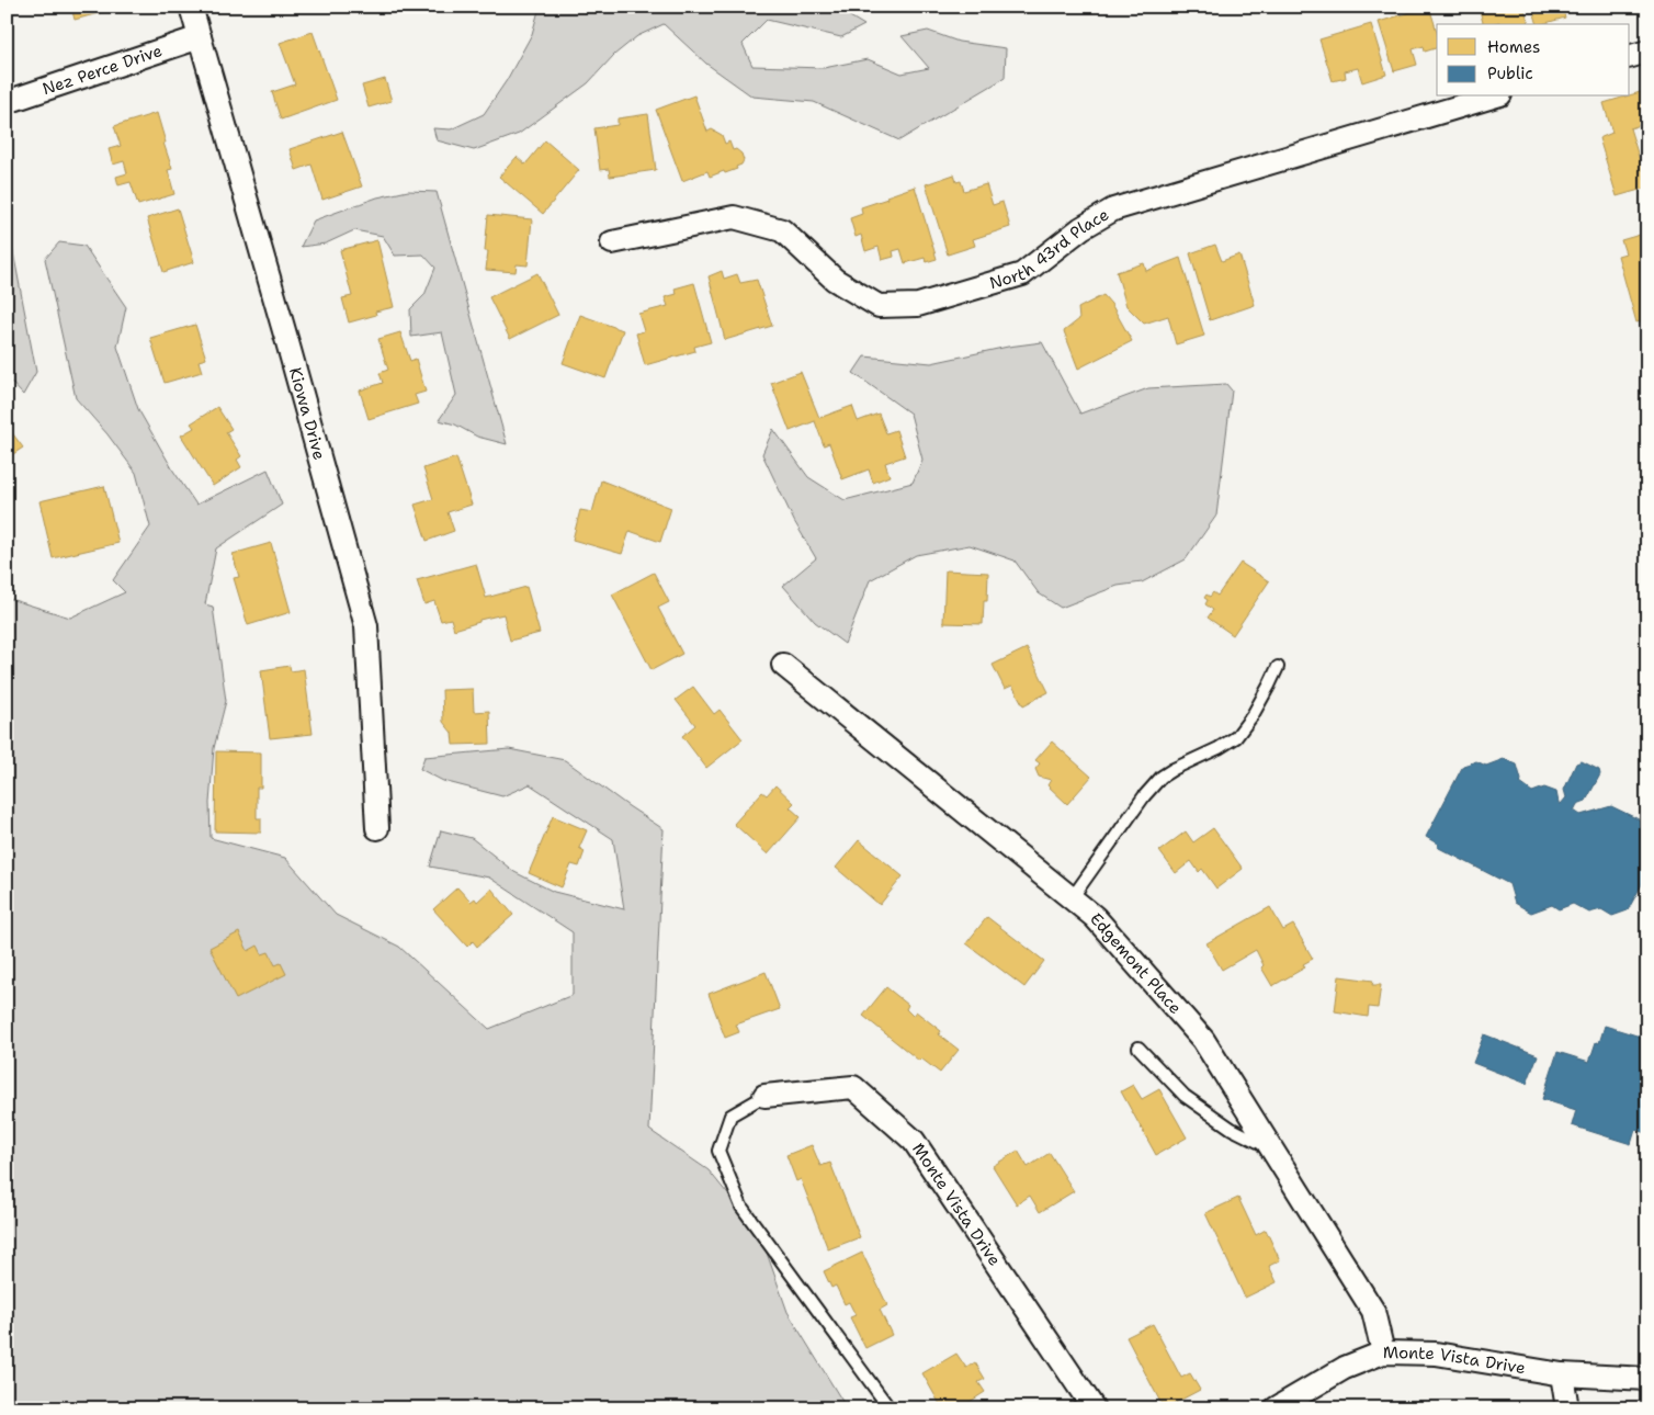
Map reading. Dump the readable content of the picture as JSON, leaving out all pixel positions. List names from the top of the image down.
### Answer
{
  "streets": {
    "street": [
      "Nez Perce Drive",
      "North 43rd Place",
      "Kiowa Drive",
      "Edgemont Place",
      "Monte Vista Drive"
    ]
  },
  "crossings": [
    ["Nez Perce Drive", "Kiowa Drive"],
    ["Edgemont Place", "Monte Vista Drive"]
  ],
  "legend": ["Homes", "Public"]
}
